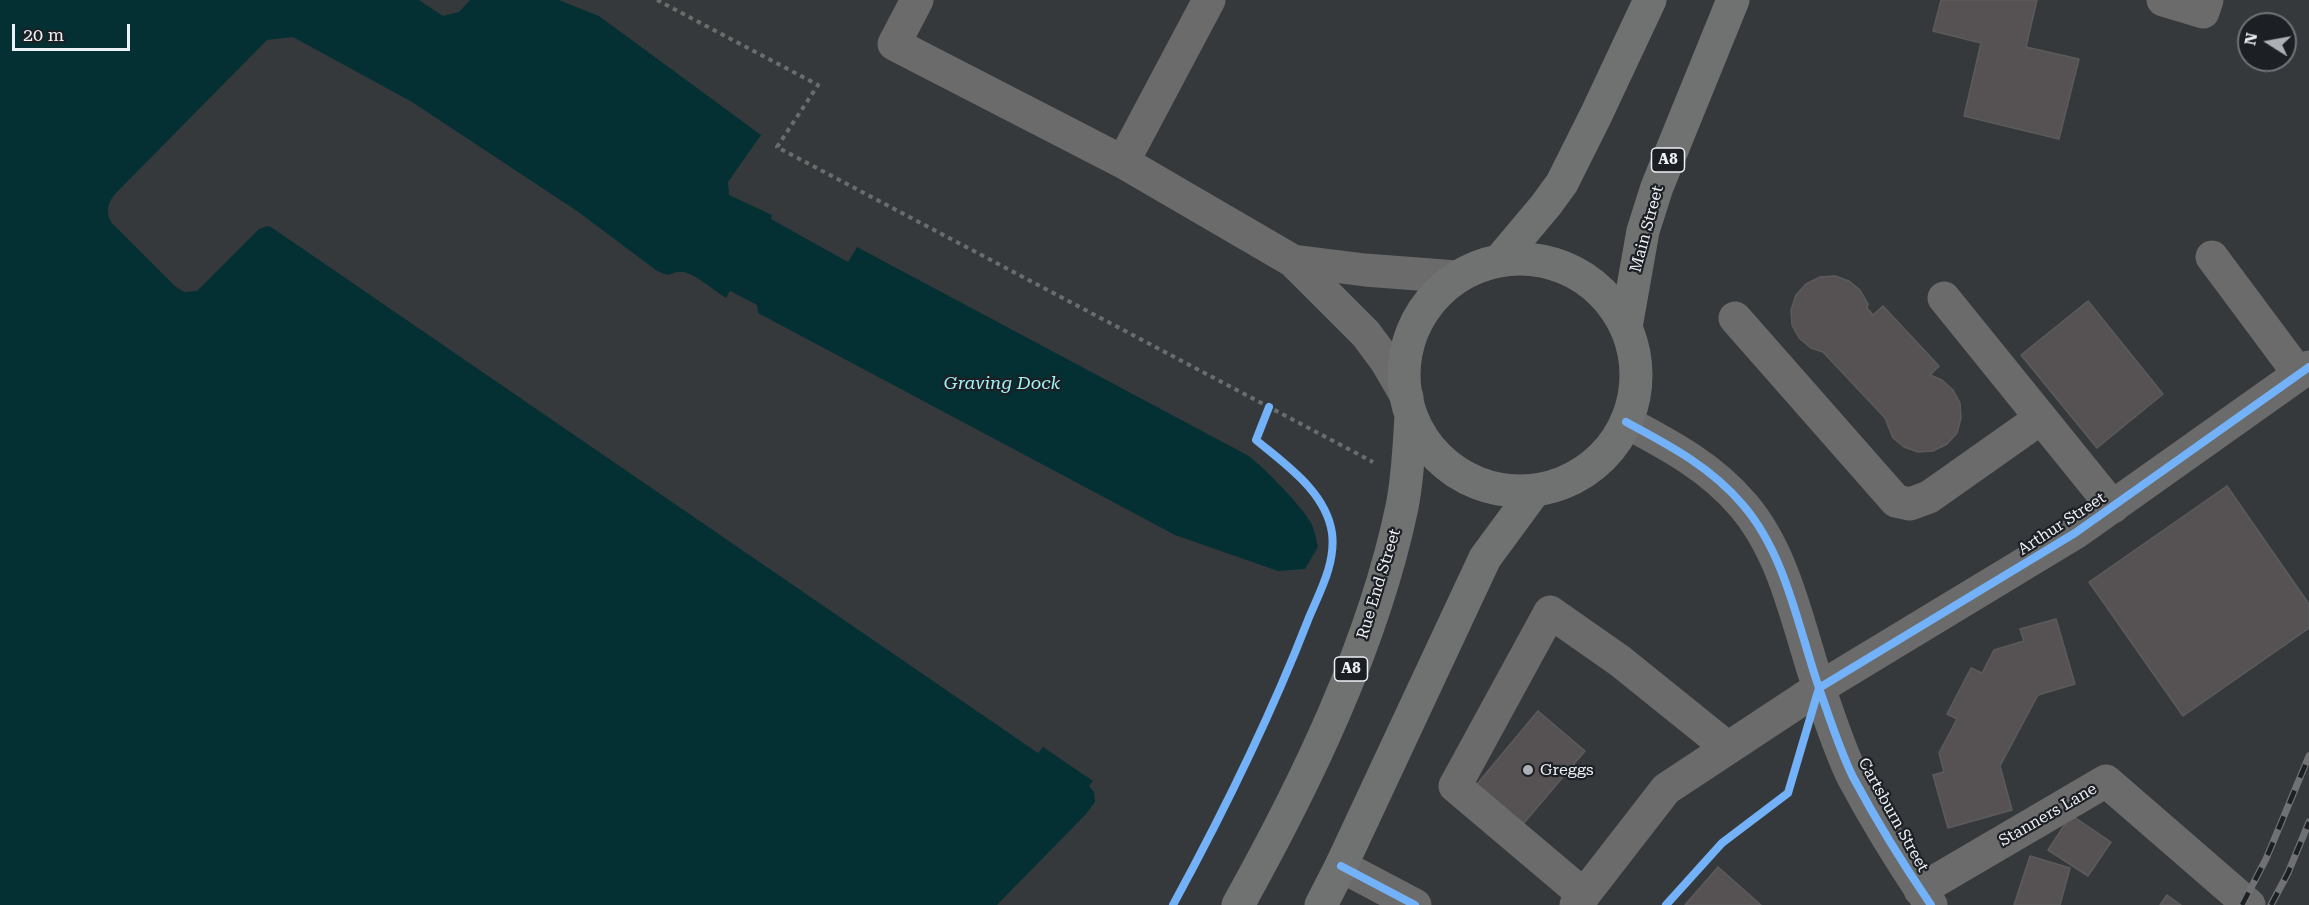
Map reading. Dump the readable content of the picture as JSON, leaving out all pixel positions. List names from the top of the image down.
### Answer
{
  "streets": {
    "highway": ["A8", "Main Street", "Rue End Street"],
    "street": ["Arthur Street", "Cartsburn Street", "Stanners Lane"]
  },
  "crossings": [
    ["A8", "Main Street"],
    ["A8", "Rue End Street"],
    ["A8", "Cartsburn Street"],
    ["Arthur Street", "Cartsburn Street"],
    ["Cartsburn Street", "Stanners Lane"]
  ],
  "water": ["Graving Dock"],
  "places": ["Greggs"],
  "scale_bar": "20 m",
  "north": "left"
}
